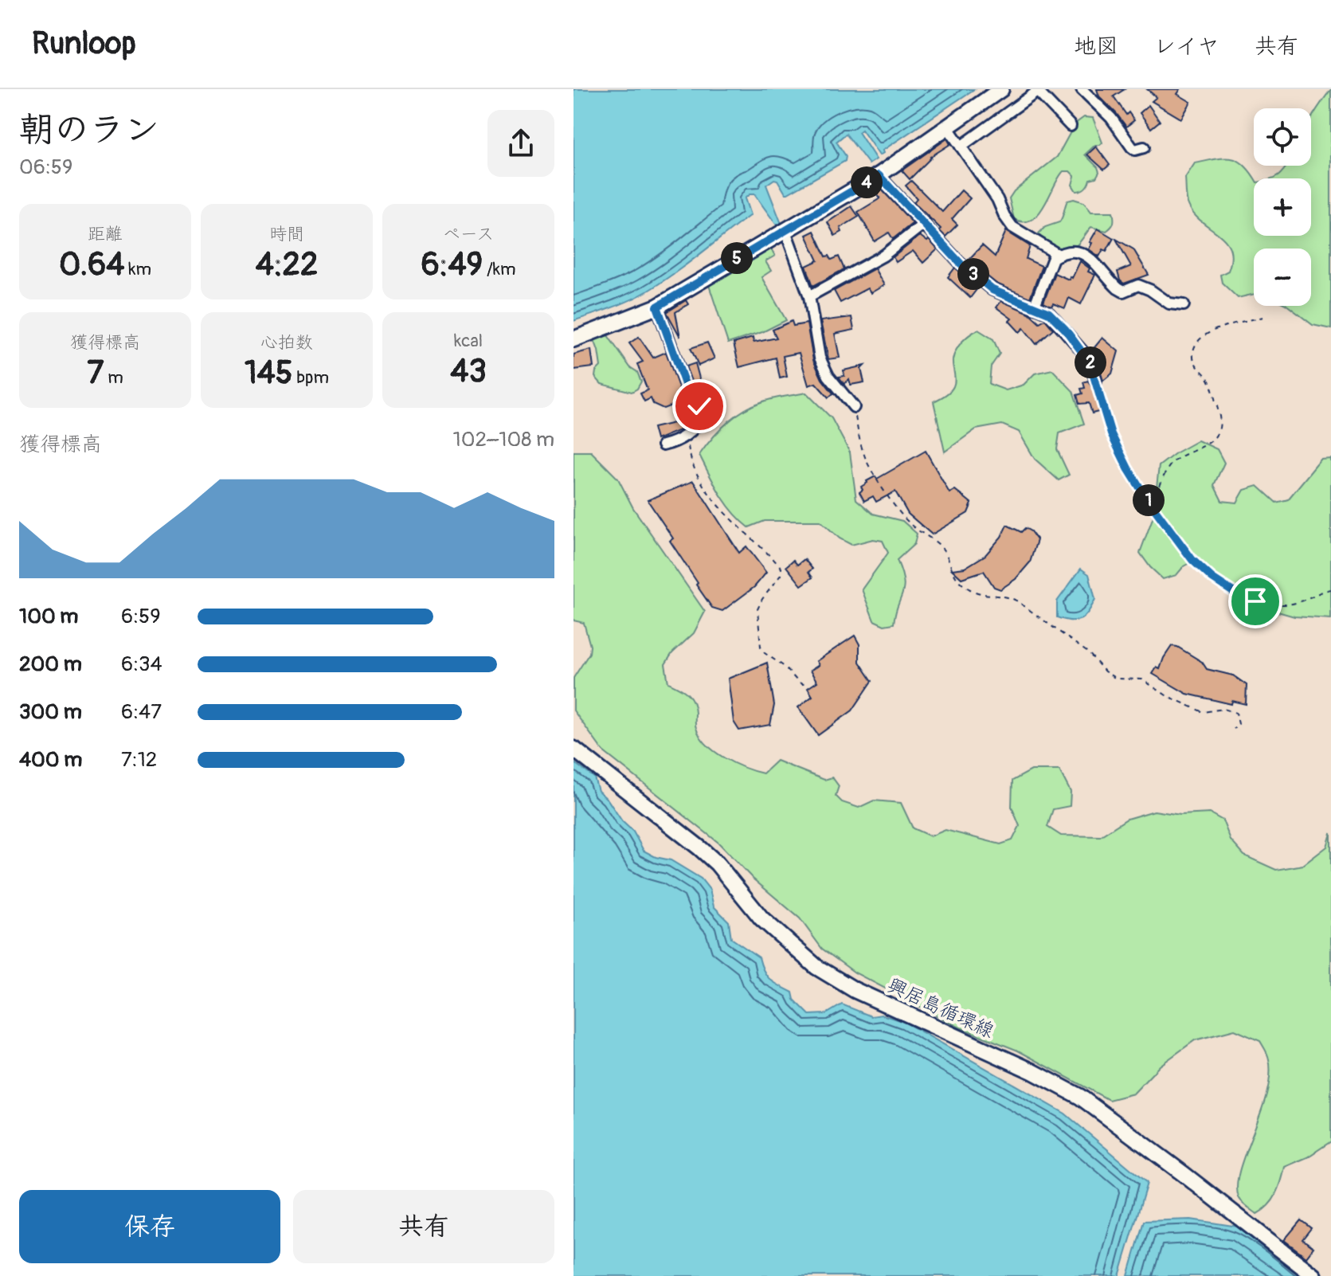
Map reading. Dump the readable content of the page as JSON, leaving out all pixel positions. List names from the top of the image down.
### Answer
{
  "streets": {
    "main road": ["興居島循環線"]
  },
  "page": {
    "header": "Runloop",
    "nav": ["地図", "レイヤ", "共有"],
    "heading": ["朝のラン", "06:59"],
    "map_buttons": ["+", "−"],
    "pins": [
      "4",
      "5",
      "3",
      "2",
      "1"
    ],
    "stats": [
      ["距離", "0.64 km"],
      ["時間", "4:22"],
      ["ペース", "6:49 /km"],
      ["獲得標高", "7 m"],
      ["心拍数", "145 bpm"],
      ["kcal", "43"]
    ],
    "chart": ["獲得標高", "102–108 m"],
    "list": [
      {
        "name": "100 m",
        "note": "6:59"
      },
      {
        "name": "200 m",
        "note": "6:34"
      },
      {
        "name": "300 m",
        "note": "6:47"
      },
      {
        "name": "400 m",
        "note": "7:12"
      }
    ],
    "buttons": ["保存", "共有"]
  }
}
